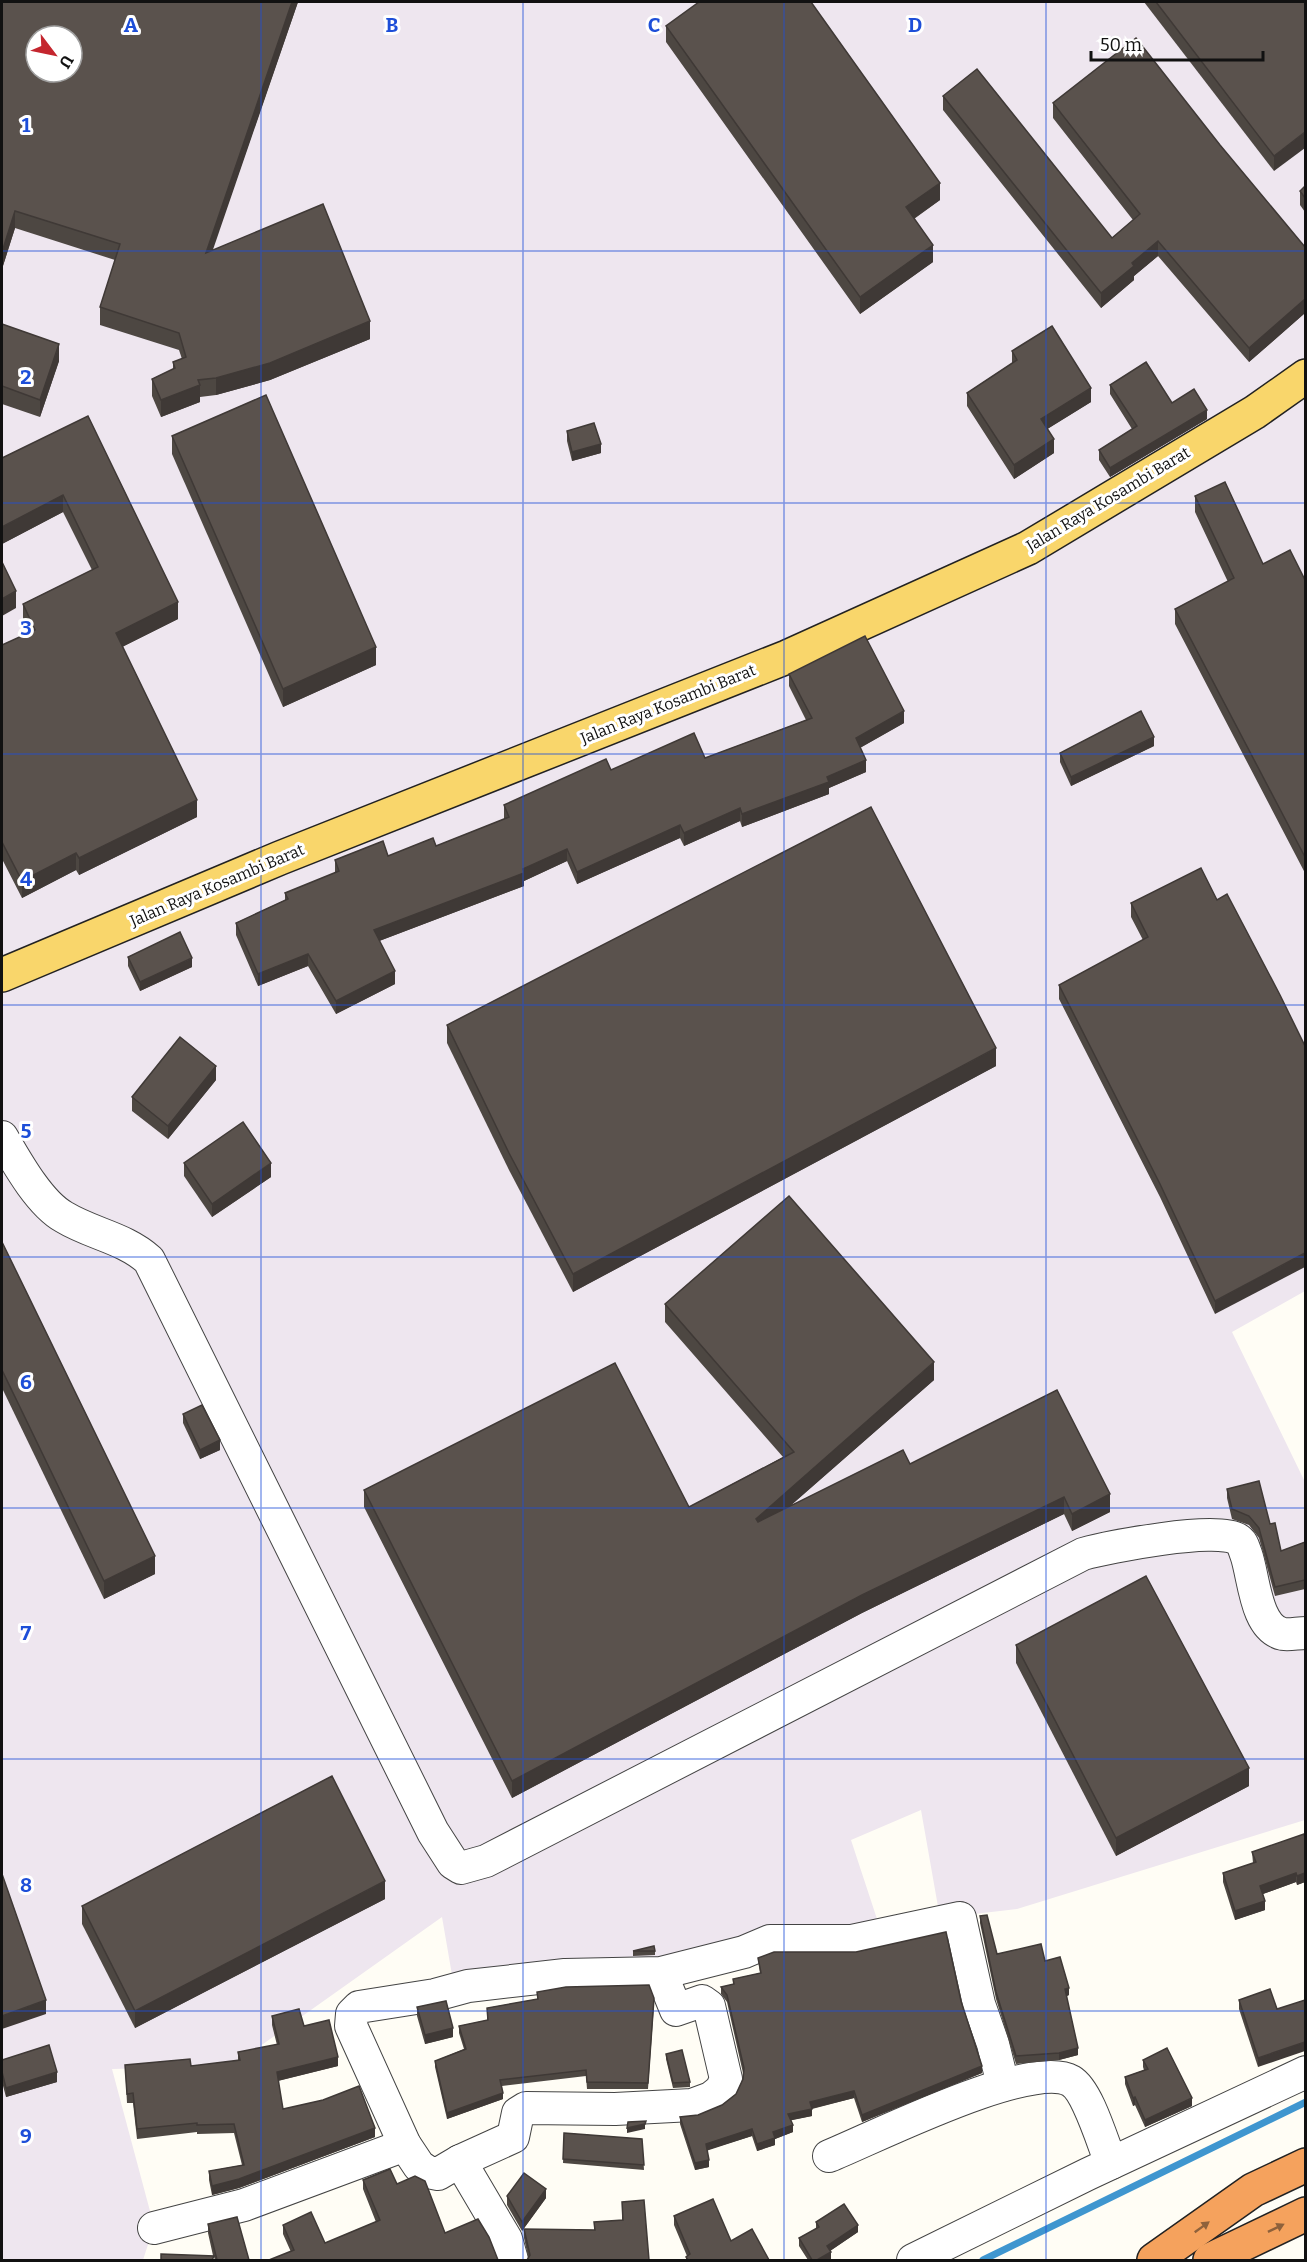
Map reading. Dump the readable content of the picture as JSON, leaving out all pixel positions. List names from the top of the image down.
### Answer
{
  "streets": {
    "main road": ["Jalan Raya Kosambi Barat"]
  },
  "scale_bar": "50 m",
  "north": "bottom right",
  "grid": {
    "columns": [
      "A",
      "B",
      "C",
      "D"
    ],
    "rows": [
      "1",
      "2",
      "3",
      "4",
      "5",
      "6",
      "7",
      "8",
      "9"
    ]
  }
}
